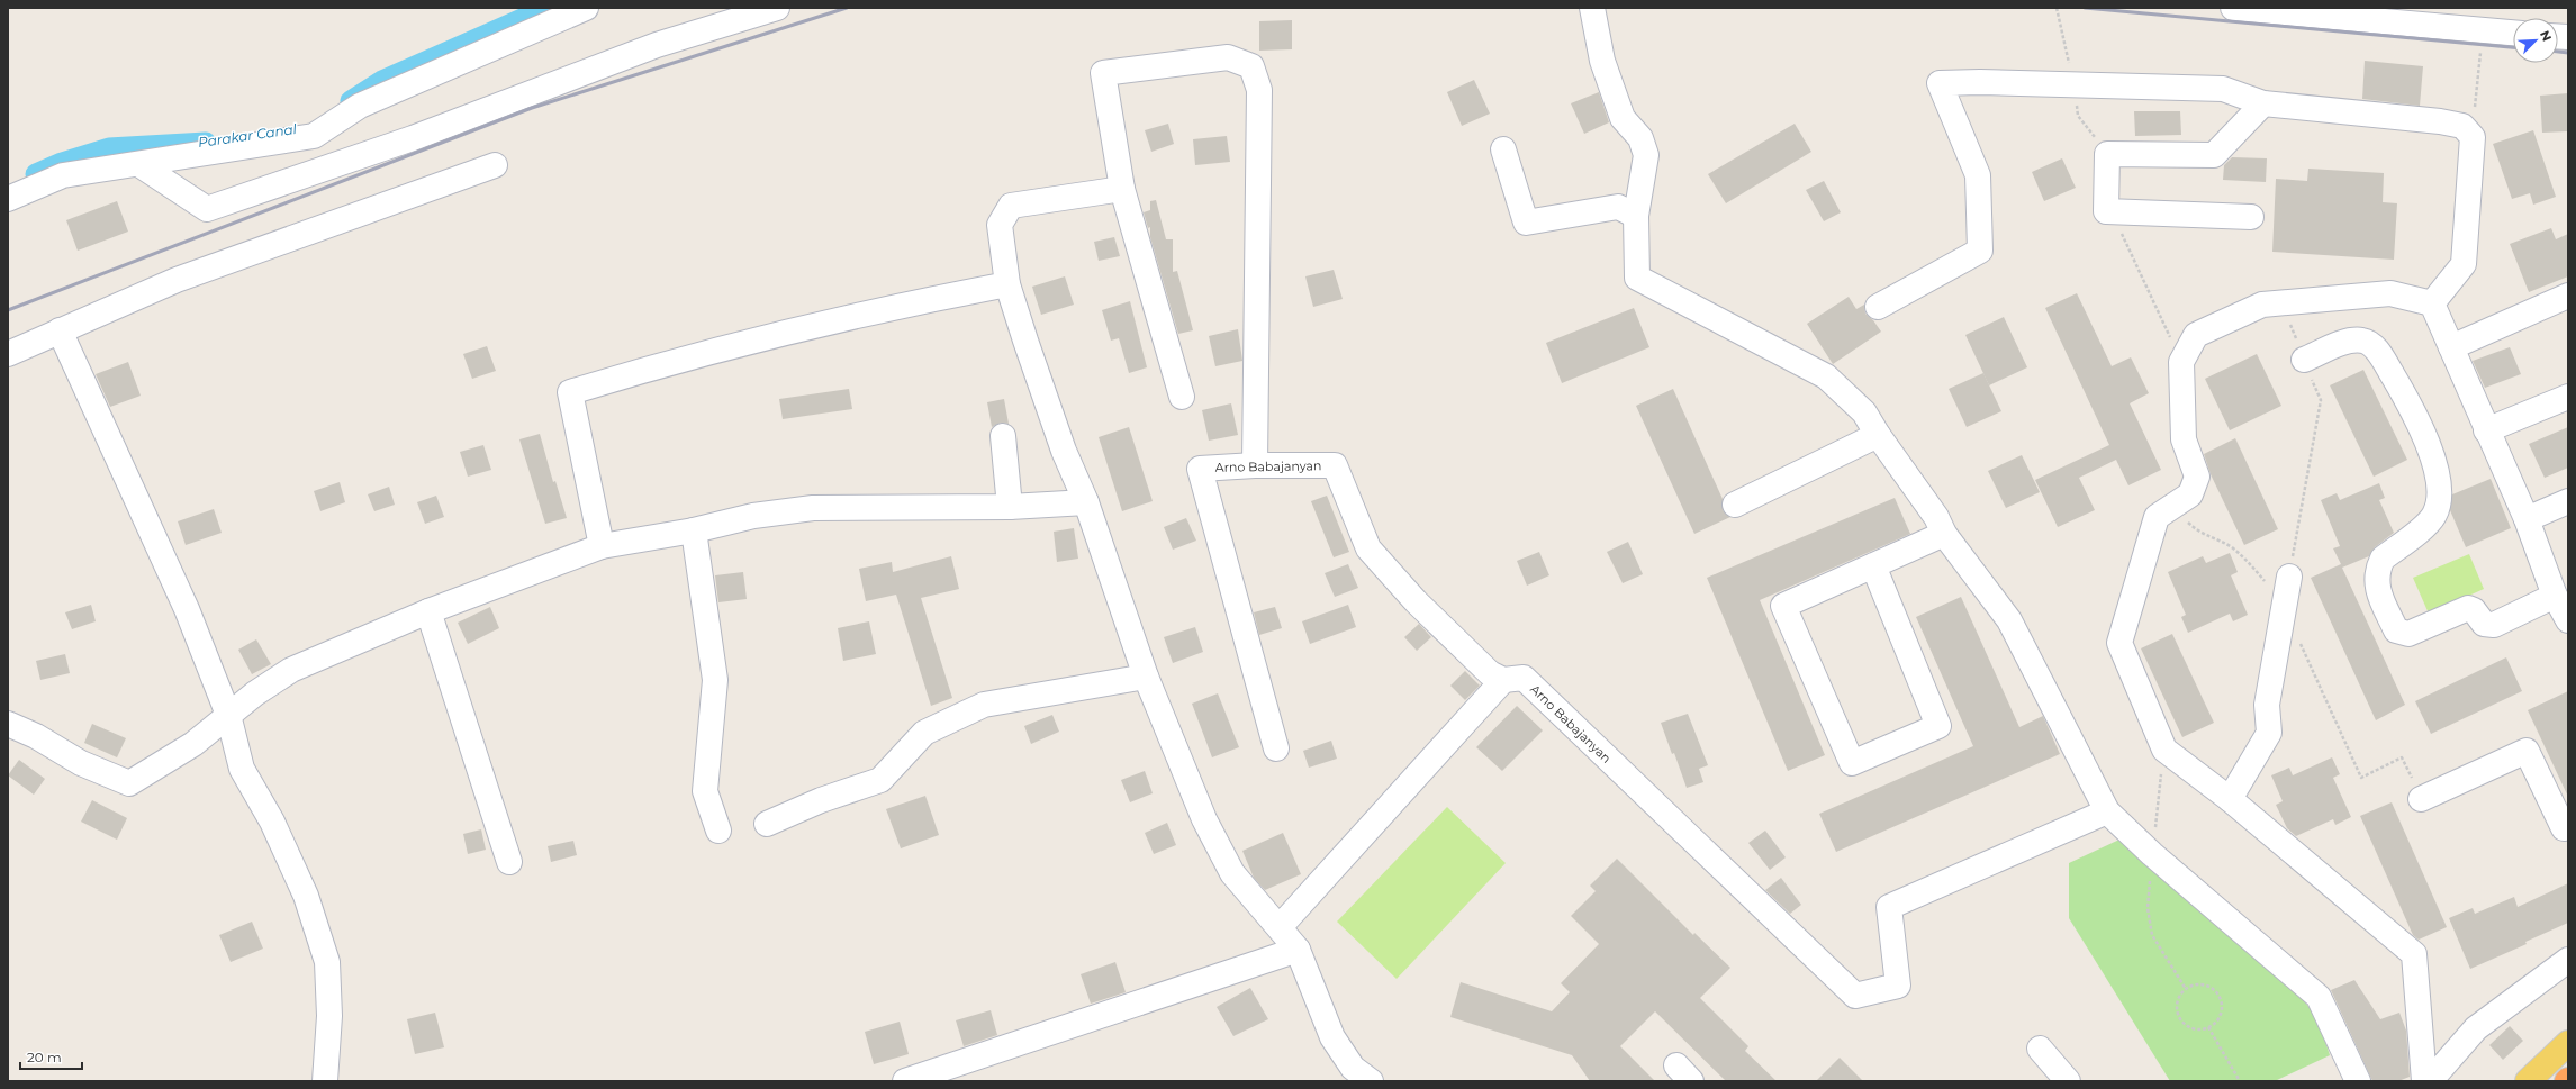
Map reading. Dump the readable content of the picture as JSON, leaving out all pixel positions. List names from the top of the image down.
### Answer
{
  "streets": {
    "lane": ["Arno Babajanyan"]
  },
  "water": ["Parakar Canal"],
  "scale_bar": "20 m",
  "north": "top right"
}
